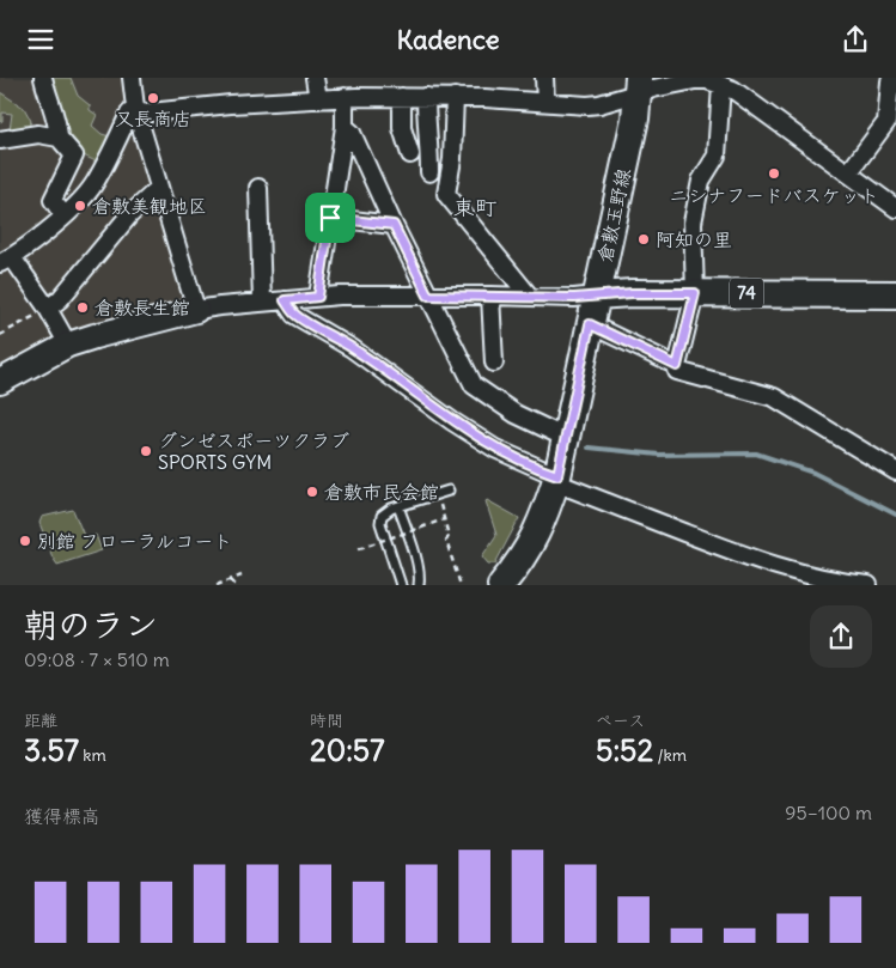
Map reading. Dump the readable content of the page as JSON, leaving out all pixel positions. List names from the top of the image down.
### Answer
{
  "streets": {
    "main road": ["倉敷玉野線", "74"]
  },
  "crossings": [
    ["倉敷玉野線", "74"]
  ],
  "districts": ["東町"],
  "places": [
    "又長商店",
    "ニシナフードバスケット",
    "倉敷美観地区",
    "阿知の里",
    "倉敷長生館",
    "グンゼスポーツクラブ SPORTS GYM",
    "倉敷市民会館",
    "別館 フローラルコート"
  ],
  "page": {
    "header": "Kadence",
    "heading": ["朝のラン", "09:08 · 7 × 510 m"],
    "stats": [
      ["距離", "3.57 km"],
      ["時間", "20:57"],
      ["ペース", "5:52 /km"]
    ],
    "chart": ["獲得標高", "95–100 m"]
  }
}
